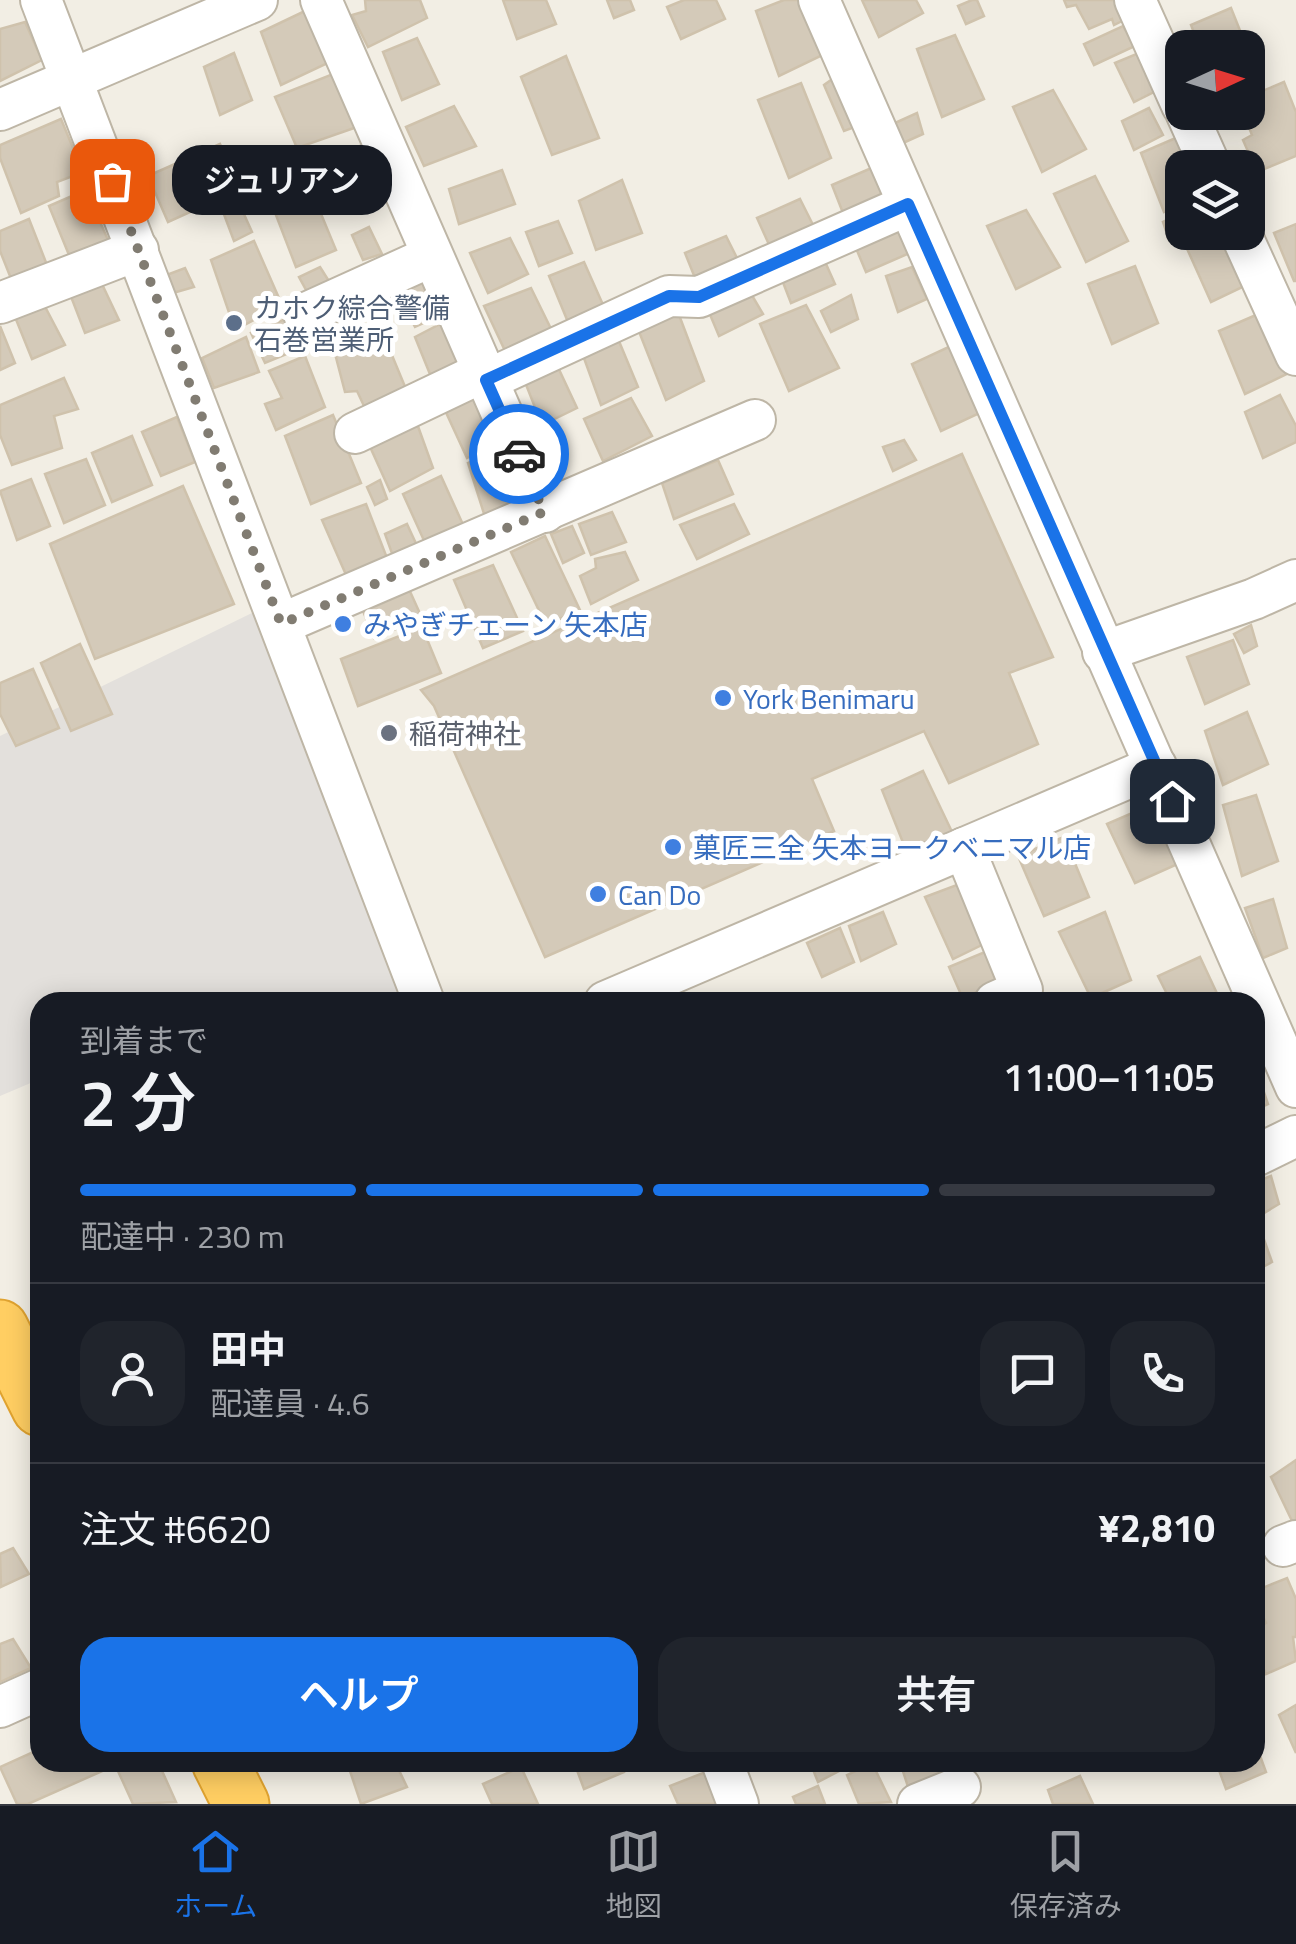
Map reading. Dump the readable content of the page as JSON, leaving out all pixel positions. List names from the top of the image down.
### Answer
{
  "places": [
    "ジュリアン",
    "カホク綜合警備 石巻営業所",
    "みやぎチェーン 矢本店",
    "York Benimaru",
    "稲荷神社",
    "菓匠三全 矢本ヨークベニマル店",
    "Can Do"
  ],
  "north": "right",
  "page": {
    "bubble": "ジュリアン",
    "heading": ["2 分", "到着まで", "11:00–11:05"],
    "panel": [
      "田中",
      "配達員 · 4.6",
      "注文 #6620",
      "¥2,810"
    ],
    "bar": "配達中 · 230 m",
    "buttons": ["ヘルプ", "共有"],
    "tabs": ["ホーム", "地図", "保存済み"]
  }
}
